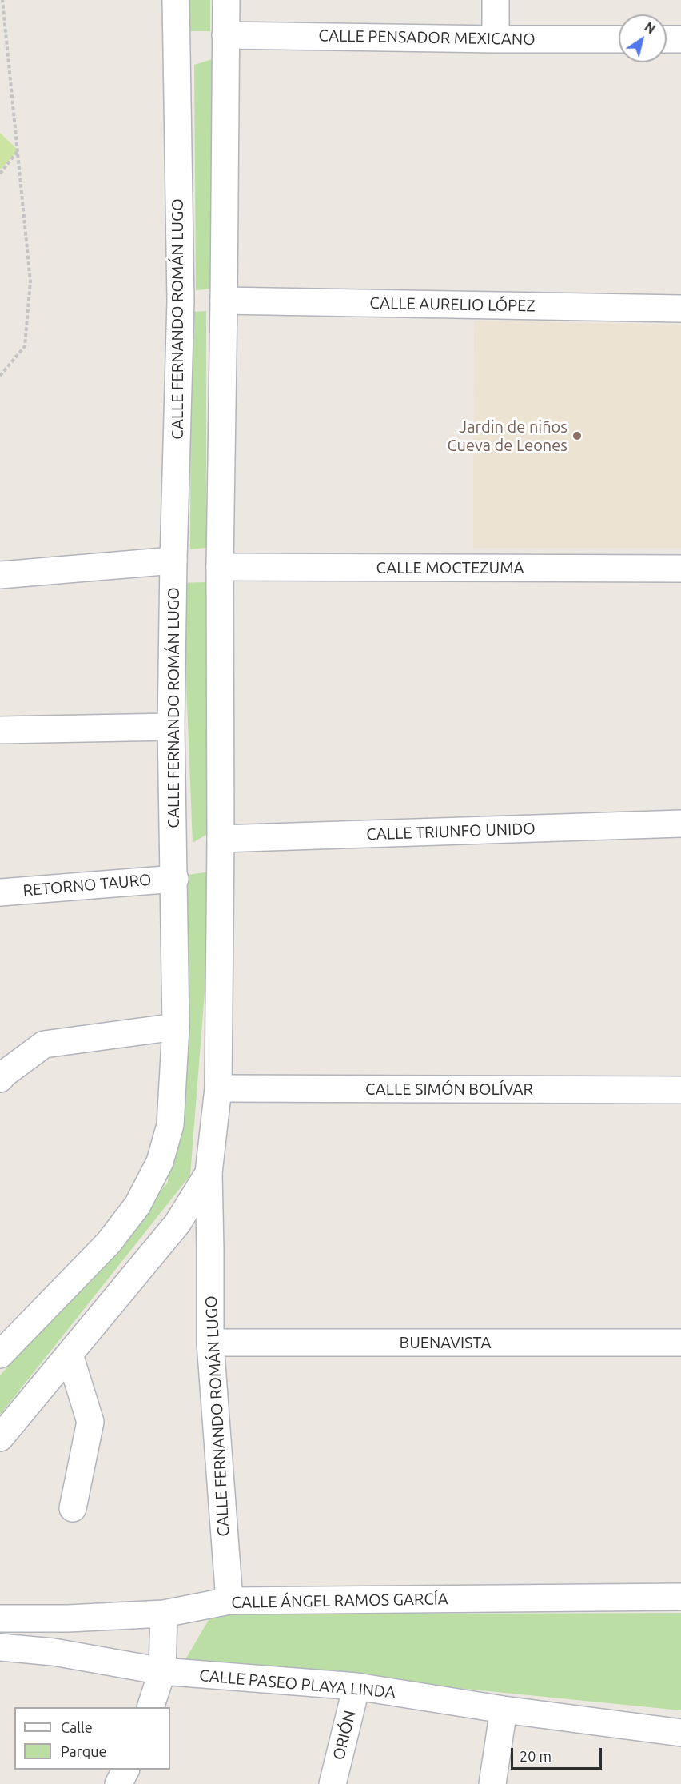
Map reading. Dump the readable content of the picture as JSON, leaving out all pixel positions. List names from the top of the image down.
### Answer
{
  "streets": {
    "street": [
      "CALLE PENSADOR MEXICANO",
      "CALLE AURELIO LÓPEZ",
      "CALLE FERNANDO ROMÁN LUGO",
      "CALLE MOCTEZUMA",
      "CALLE TRIUNFO UNIDO",
      "RETORNO TAURO",
      "CALLE SIMÓN BOLÍVAR",
      "BUENAVISTA",
      "CALLE ÁNGEL RAMOS GARCÍA",
      "CALLE PASEO PLAYA LINDA",
      "ORIÓN"
    ]
  },
  "crossings": [
    ["CALLE PENSADOR MEXICANO", "CALLE FERNANDO ROMÁN LUGO"],
    ["CALLE AURELIO LÓPEZ", "CALLE FERNANDO ROMÁN LUGO"],
    ["CALLE FERNANDO ROMÁN LUGO", "CALLE MOCTEZUMA"],
    ["CALLE FERNANDO ROMÁN LUGO", "CALLE TRIUNFO UNIDO"],
    ["CALLE FERNANDO ROMÁN LUGO", "RETORNO TAURO"],
    ["CALLE FERNANDO ROMÁN LUGO", "CALLE SIMÓN BOLÍVAR"],
    ["CALLE FERNANDO ROMÁN LUGO", "BUENAVISTA"],
    ["CALLE FERNANDO ROMÁN LUGO", "CALLE ÁNGEL RAMOS GARCÍA"],
    ["CALLE PASEO PLAYA LINDA", "ORIÓN"]
  ],
  "places": ["Jardin de niños Cueva de Leones"],
  "legend": ["Calle", "Parque"],
  "scale_bar": "20 m",
  "north": "top right"
}
